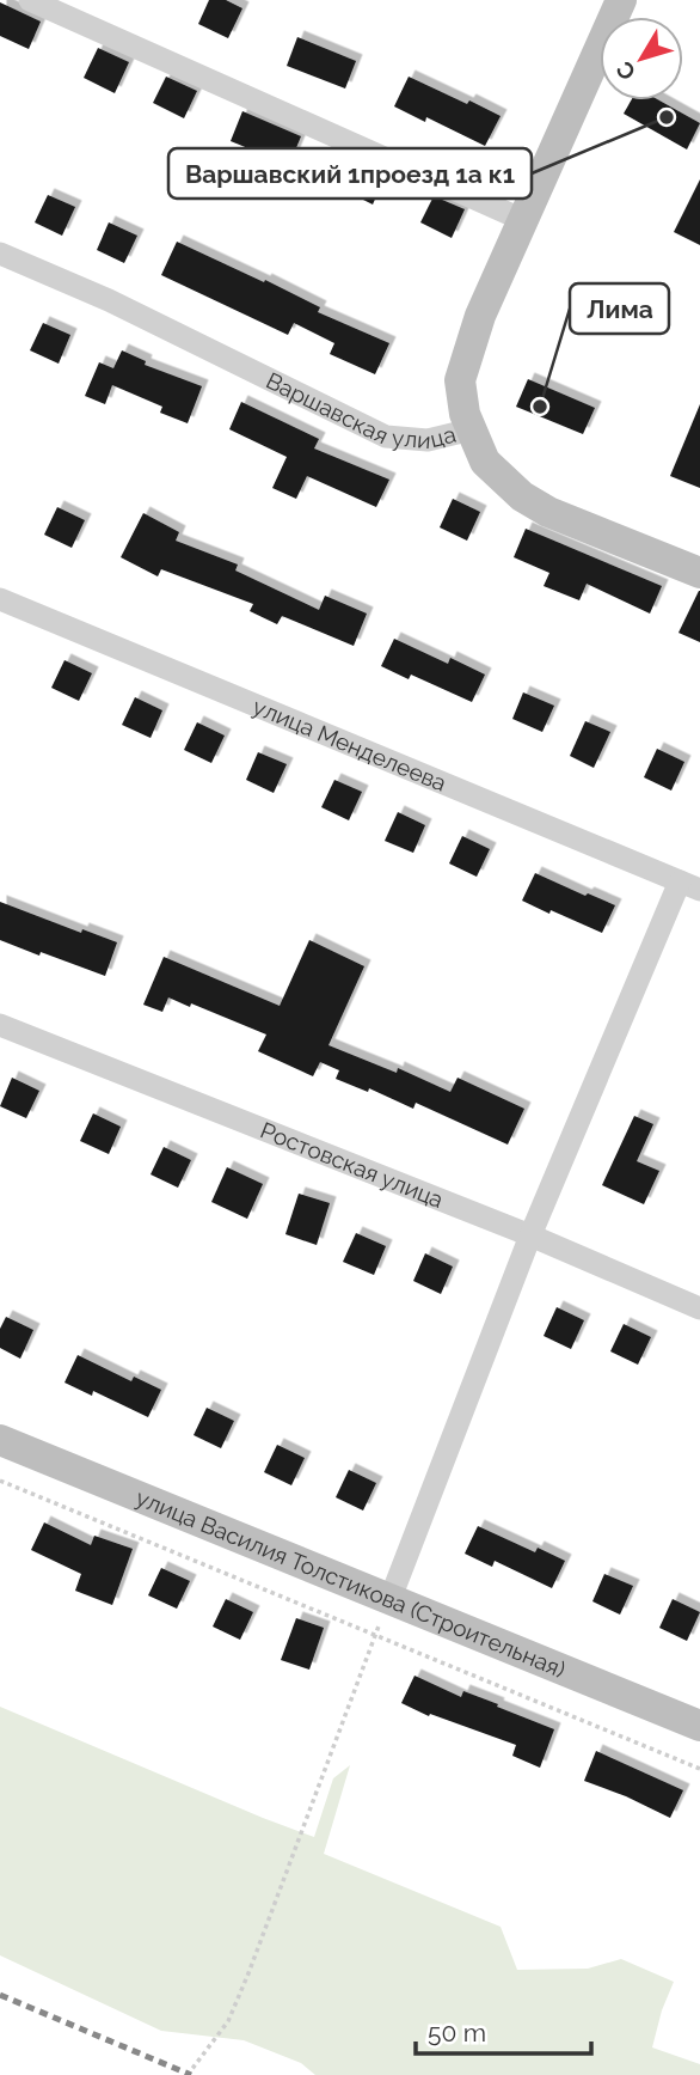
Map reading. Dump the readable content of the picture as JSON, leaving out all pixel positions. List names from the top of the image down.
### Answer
{
  "streets": {
    "main road": ["Варшавская улица", "улица Василия Толстикова (Строительная)"],
    "street": ["улица Менделеева", "Ростовская улица"]
  },
  "places": ["Варшавский 1проезд 1а к1", "Лима"],
  "scale_bar": "50 m",
  "north": "bottom left"
}
